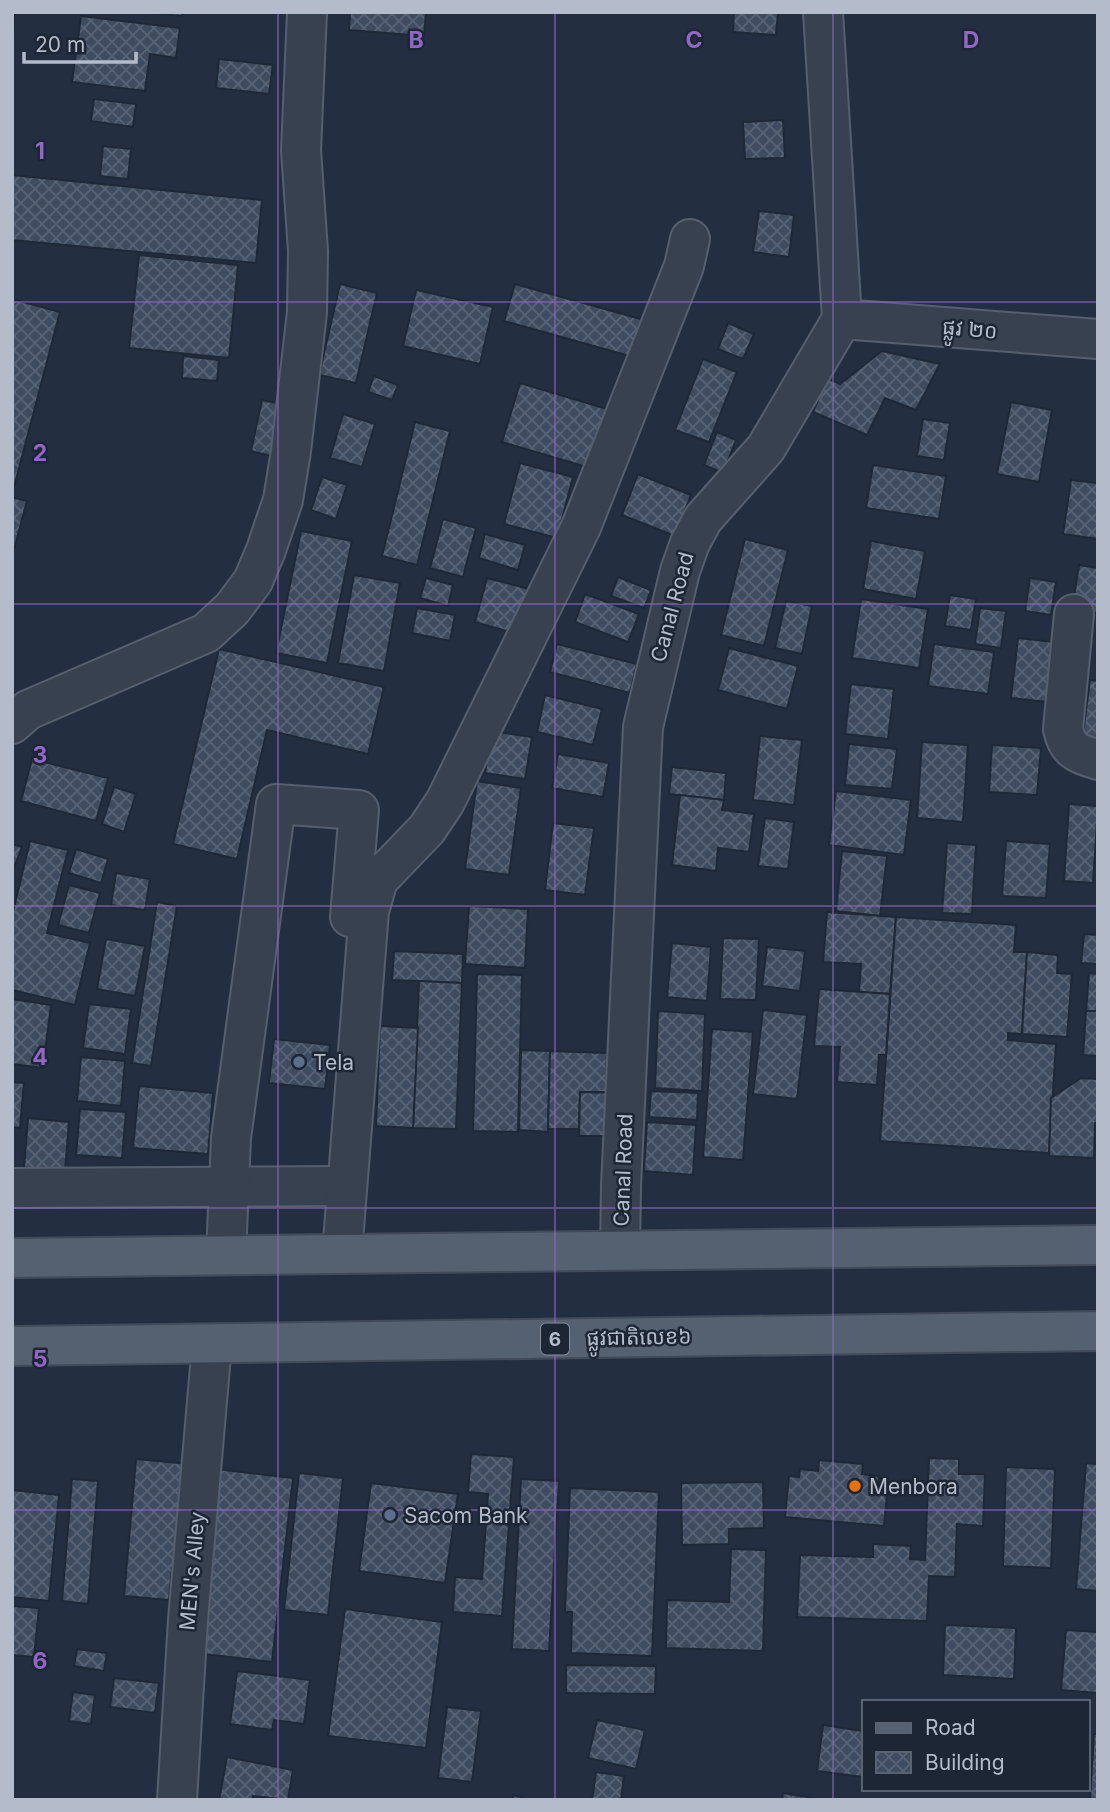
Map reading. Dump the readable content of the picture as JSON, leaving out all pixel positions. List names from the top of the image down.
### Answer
{
  "streets": {
    "main road": ["ផ្លូវជាតិលេខ៦", "6"],
    "street": ["ផ្លូវ ២០", "Canal Road", "MEN's Alley"]
  },
  "crossings": [
    ["ផ្លូវ ២០", "Canal Road"],
    ["ផ្លូវជាតិលេខ៦", "MEN's Alley"]
  ],
  "places": ["Tela", "Menbora", "Sacom Bank"],
  "legend": ["Road", "Building"],
  "scale_bar": "20 m",
  "grid": {
    "columns": ["B", "C", "D"],
    "rows": [
      "1",
      "2",
      "3",
      "4",
      "5",
      "6"
    ]
  }
}
